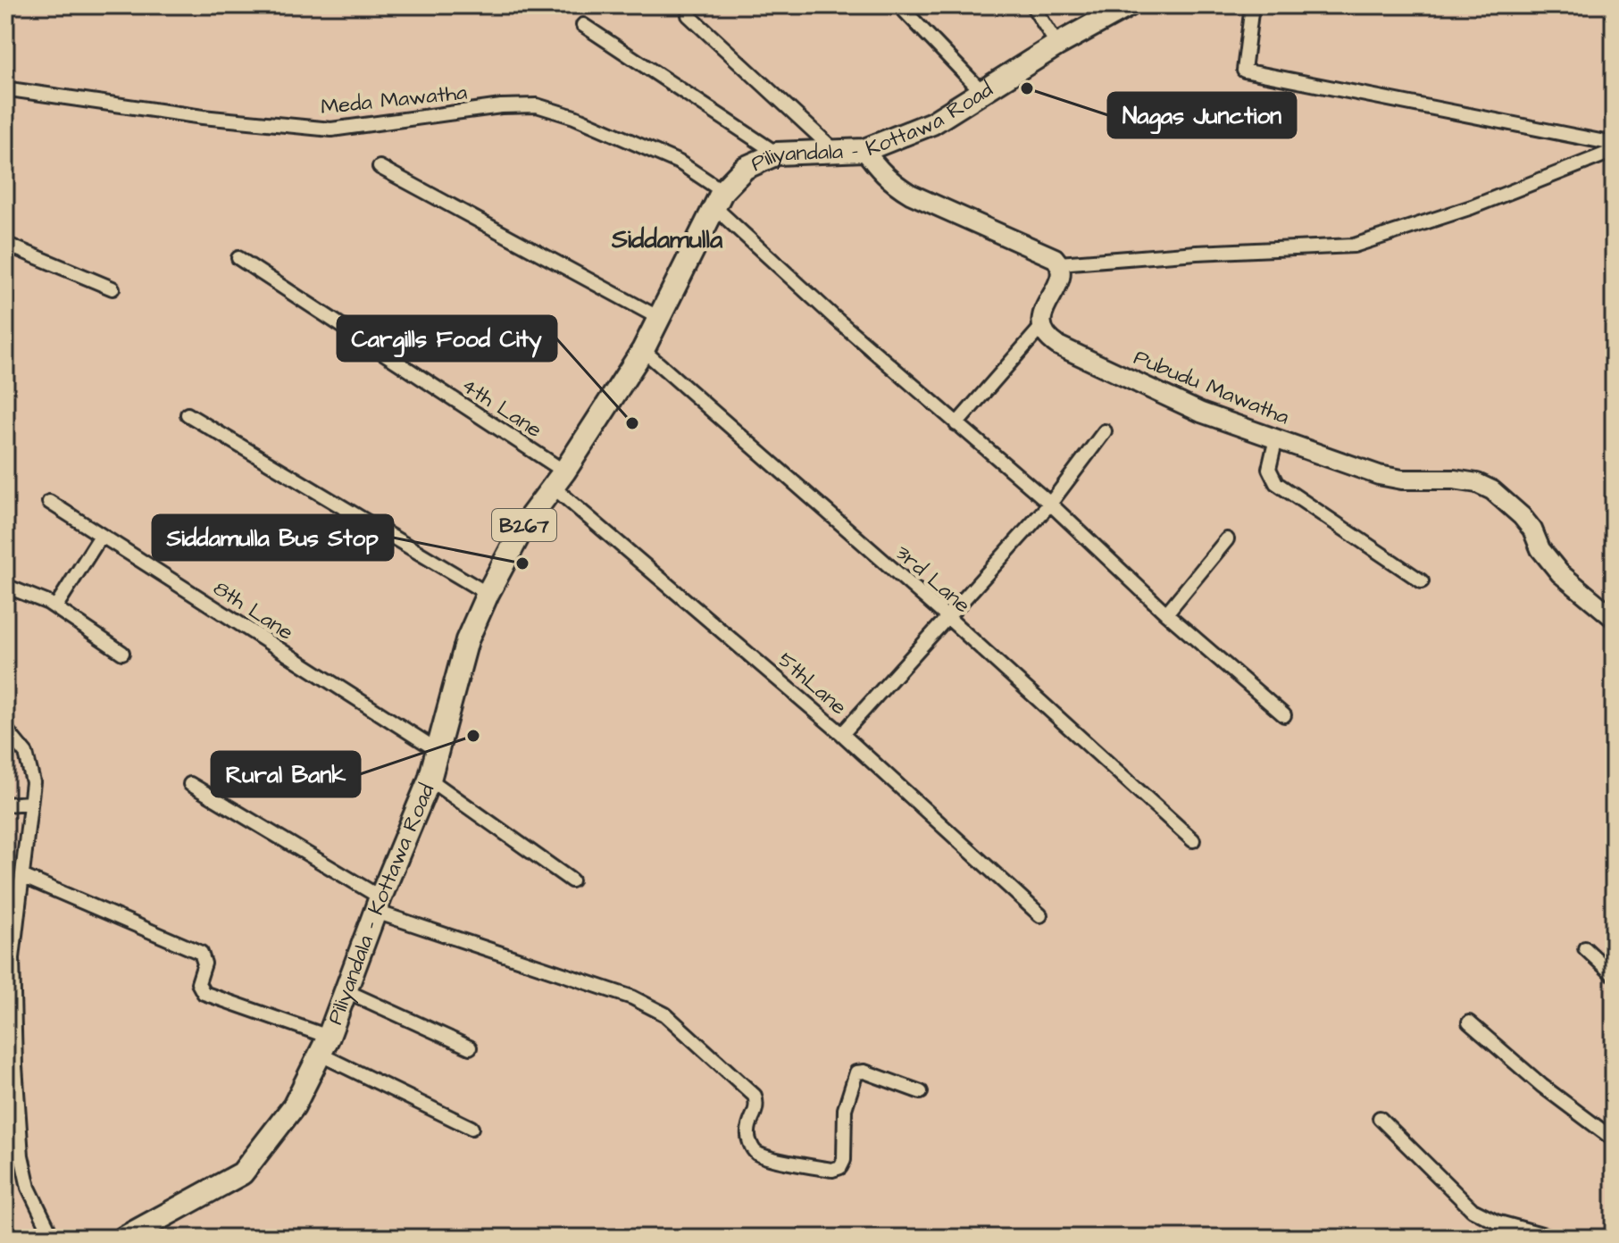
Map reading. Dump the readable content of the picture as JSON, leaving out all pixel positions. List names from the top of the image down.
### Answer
{
  "streets": {
    "main road": ["Piliyandala - Kottawa Road", "B267"],
    "street": [
      "Meda Mawatha",
      "Pubudu Mawatha",
      "4th Lane",
      "3rd Lane",
      "8th Lane",
      "5thLane"
    ]
  },
  "crossings": [
    ["Meda Mawatha", "Piliyandala - Kottawa Road"],
    ["Piliyandala - Kottawa Road", "4th Lane"],
    ["Piliyandala - Kottawa Road", "3rd Lane"],
    ["Piliyandala - Kottawa Road", "8th Lane"],
    ["Piliyandala - Kottawa Road", "5thLane"],
    ["4th Lane", "5thLane"]
  ],
  "districts": ["Siddamulla"],
  "places": [
    "Nagas Junction",
    "Cargills Food City",
    "Siddamulla Bus Stop",
    "Rural Bank"
  ]
}
